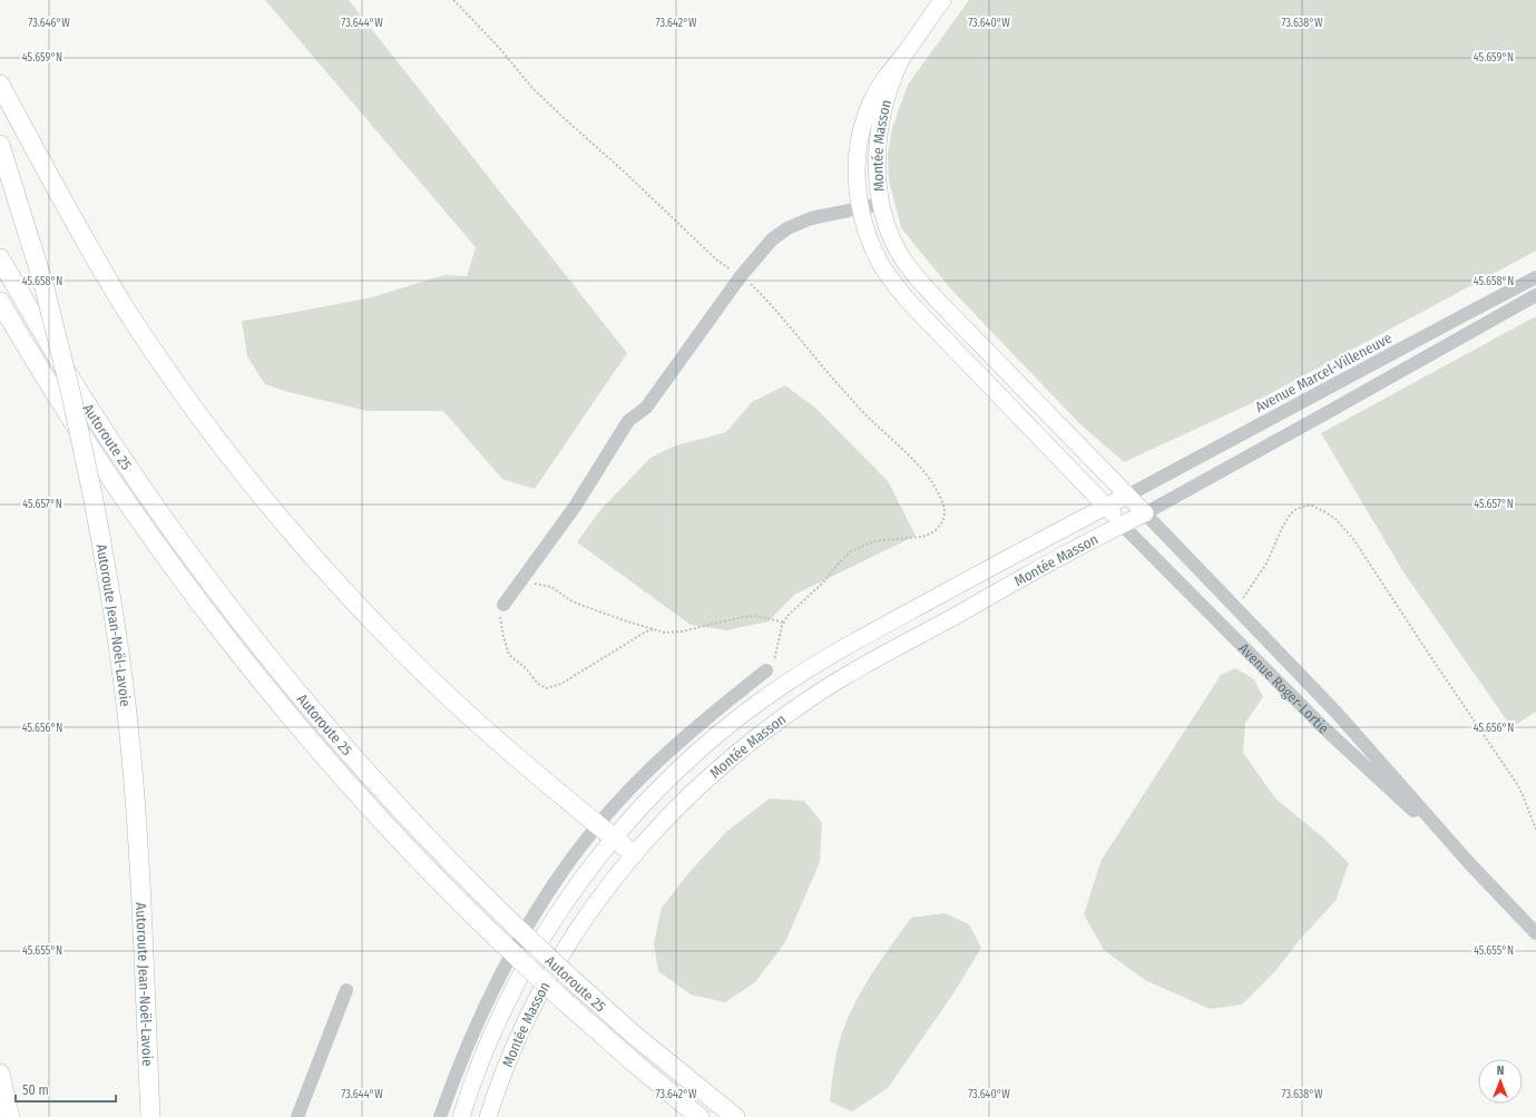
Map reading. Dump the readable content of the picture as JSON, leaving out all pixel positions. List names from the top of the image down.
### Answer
{
  "streets": {
    "highway": ["Autoroute 25", "Autoroute Jean-Noël-Lavoie"],
    "main road": ["Montée Masson", "Avenue Roger-Lortie"],
    "street": ["Avenue Marcel-Villeneuve"]
  },
  "crossings": [
    ["Montée Masson", "Avenue Marcel-Villeneuve"],
    ["Montée Masson", "Avenue Roger-Lortie"],
    ["Avenue Marcel-Villeneuve", "Avenue Roger-Lortie"]
  ],
  "scale_bar": "50 m",
  "north": "top",
  "coordinates": [
    "73.646°W",
    "73.644°W",
    "73.642°W",
    "73.640°W",
    "73.638°W",
    "45.659°N",
    "45.658°N",
    "45.657°N",
    "45.656°N",
    "45.655°N"
  ]
}
